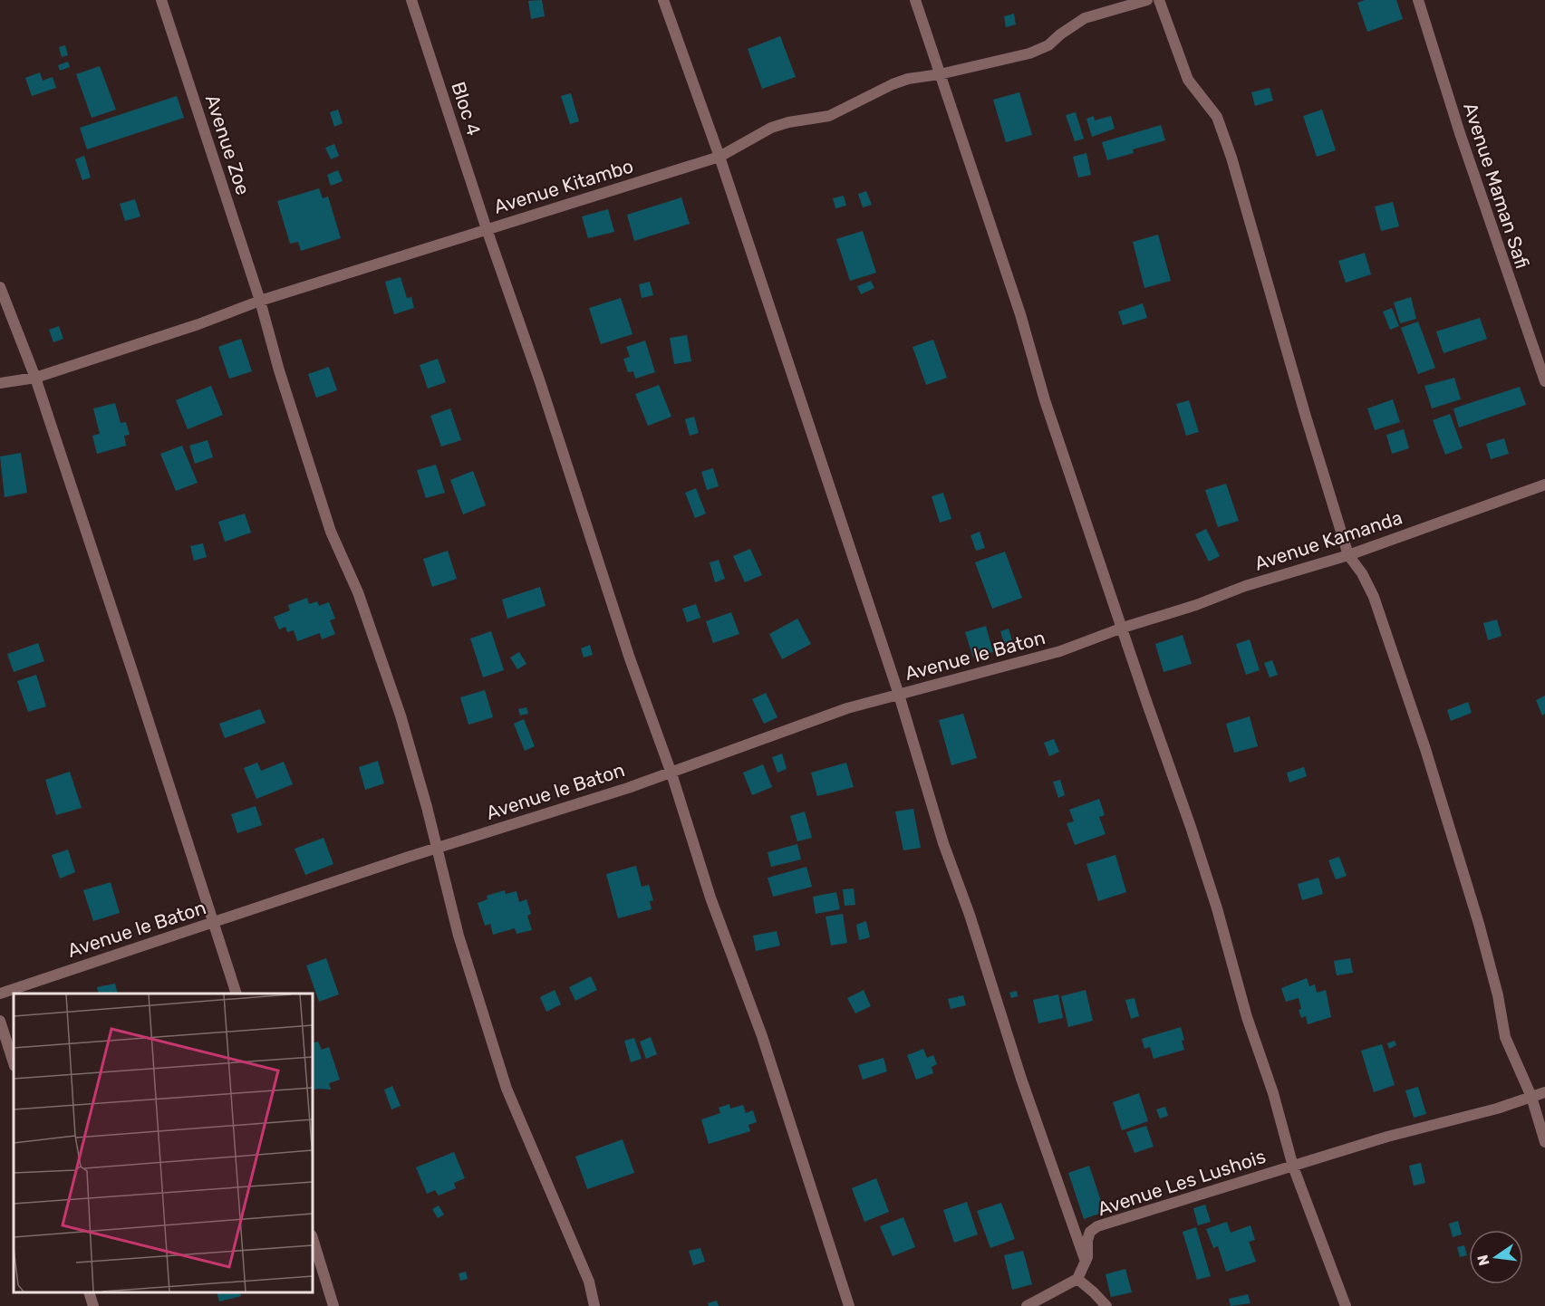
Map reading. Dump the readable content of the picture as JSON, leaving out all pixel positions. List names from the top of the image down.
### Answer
{
  "streets": {
    "street": [
      "Bloc 4",
      "Avenue Zoe",
      "Avenue Maman Safi",
      "Avenue Kitambo",
      "Avenue Kamanda",
      "Avenue le Baton",
      "Avenue Les Lushois"
    ]
  },
  "crossings": [
    ["Bloc 4", "Avenue Kitambo"],
    ["Bloc 4", "Avenue le Baton"],
    ["Avenue Zoe", "Avenue Kitambo"],
    ["Avenue Zoe", "Avenue le Baton"],
    ["Avenue Kamanda", "Avenue le Baton"]
  ],
  "north": "left"
}
